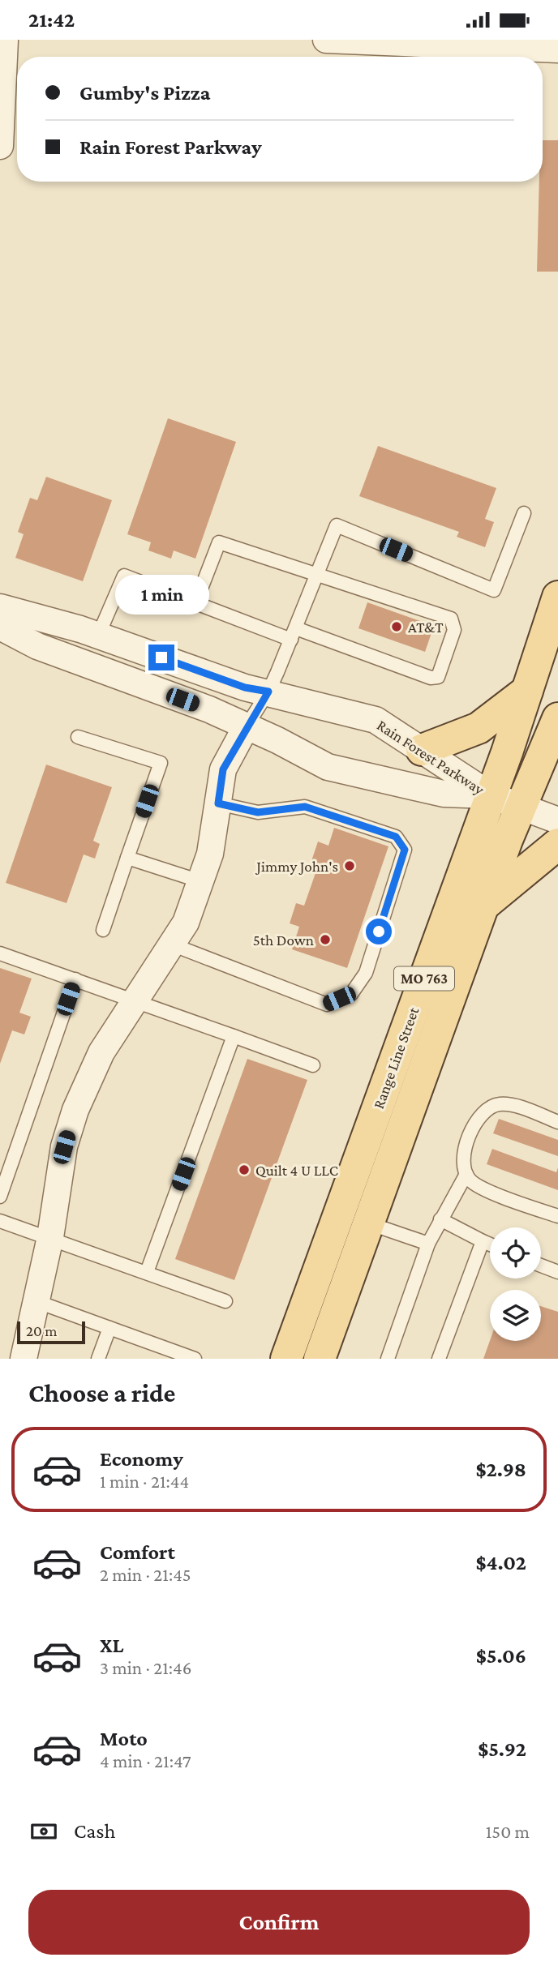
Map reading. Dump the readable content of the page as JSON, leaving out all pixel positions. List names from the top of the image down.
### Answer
{
  "streets": {
    "main road": ["MO 763", "Range Line Street"],
    "street": ["Rain Forest Parkway"]
  },
  "crossings": [
    ["Rain Forest Parkway", "Range Line Street"]
  ],
  "places": [
    "AT&T",
    "Jimmy John's",
    "5th Down",
    "Quilt 4 U LLC"
  ],
  "scale_bar": "20 m",
  "page": {
    "status": "21:42",
    "banner": ["Gumby's Pizza", "Rain Forest Parkway"],
    "bubble": "1 min",
    "scale": "20 m",
    "heading": "Choose a ride",
    "list": [
      {
        "name": "Economy",
        "note": "1 min · 21:44",
        "value": "$2.98"
      },
      {
        "name": "Comfort",
        "note": "2 min · 21:45",
        "value": "$4.02"
      },
      {
        "name": "XL",
        "note": "3 min · 21:46",
        "value": "$5.06"
      },
      {
        "name": "Moto",
        "note": "4 min · 21:47",
        "value": "$5.92"
      }
    ],
    "pay": ["Cash", "150 m"],
    "buttons": "Confirm"
  }
}
